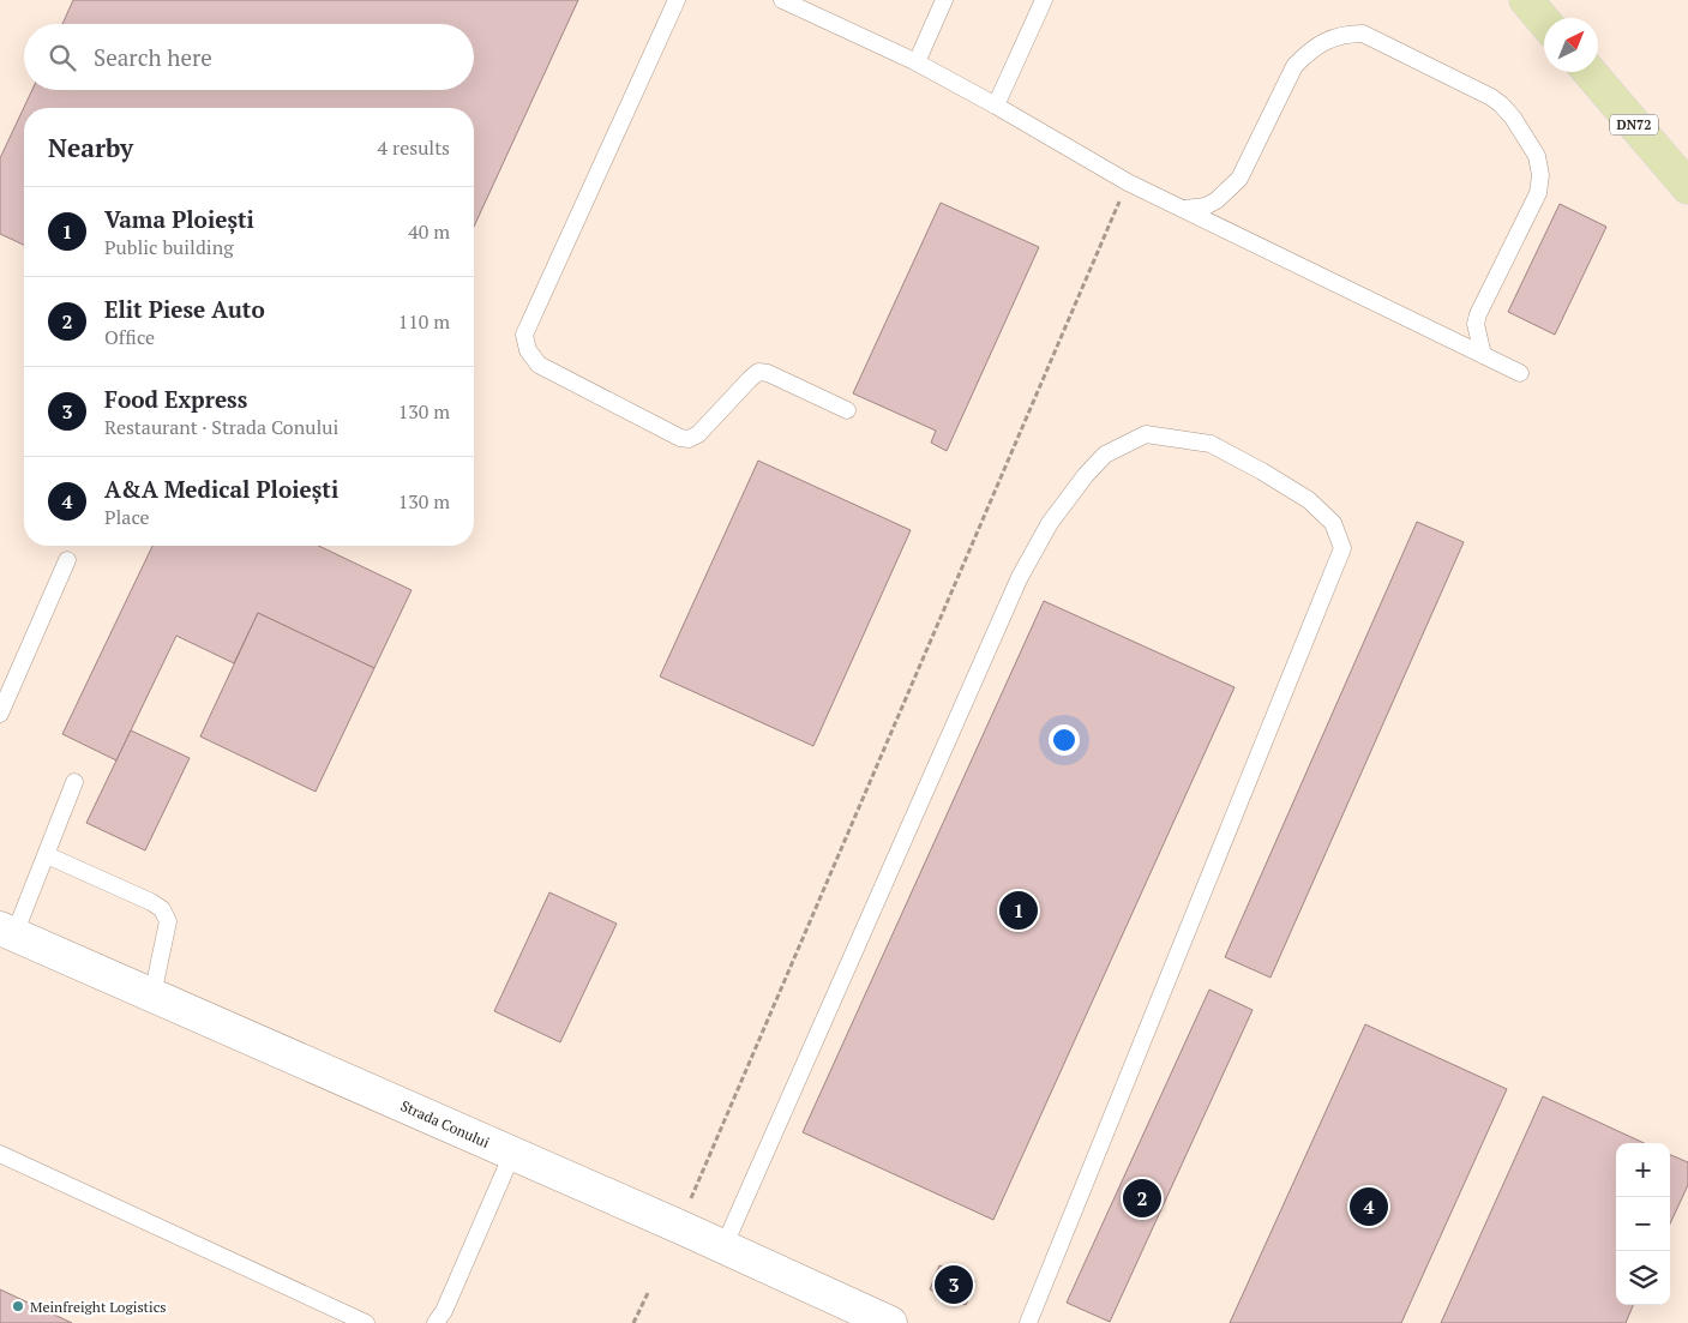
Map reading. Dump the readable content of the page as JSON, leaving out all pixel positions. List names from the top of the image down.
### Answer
{
  "streets": {
    "main road": ["DN72"],
    "street": ["Strada Conului"]
  },
  "places": ["Meinfreight Logistics"],
  "north": "top right",
  "page": {
    "search": "Search here",
    "heading": ["Nearby", "4 results"],
    "list": [
      {
        "mark": "1",
        "name": "Vama Ploiești",
        "note": "Public building",
        "value": "40 m"
      },
      {
        "mark": "2",
        "name": "Elit Piese Auto",
        "note": "Office",
        "value": "110 m"
      },
      {
        "mark": "3",
        "name": "Food Express",
        "note": "Restaurant · Strada Conului",
        "value": "130 m"
      },
      {
        "mark": "4",
        "name": "A&A Medical Ploiești",
        "note": "Place",
        "value": "130 m"
      }
    ],
    "pins": [
      "1",
      "2",
      "4",
      "3"
    ],
    "map_buttons": ["+", "−"]
  }
}
